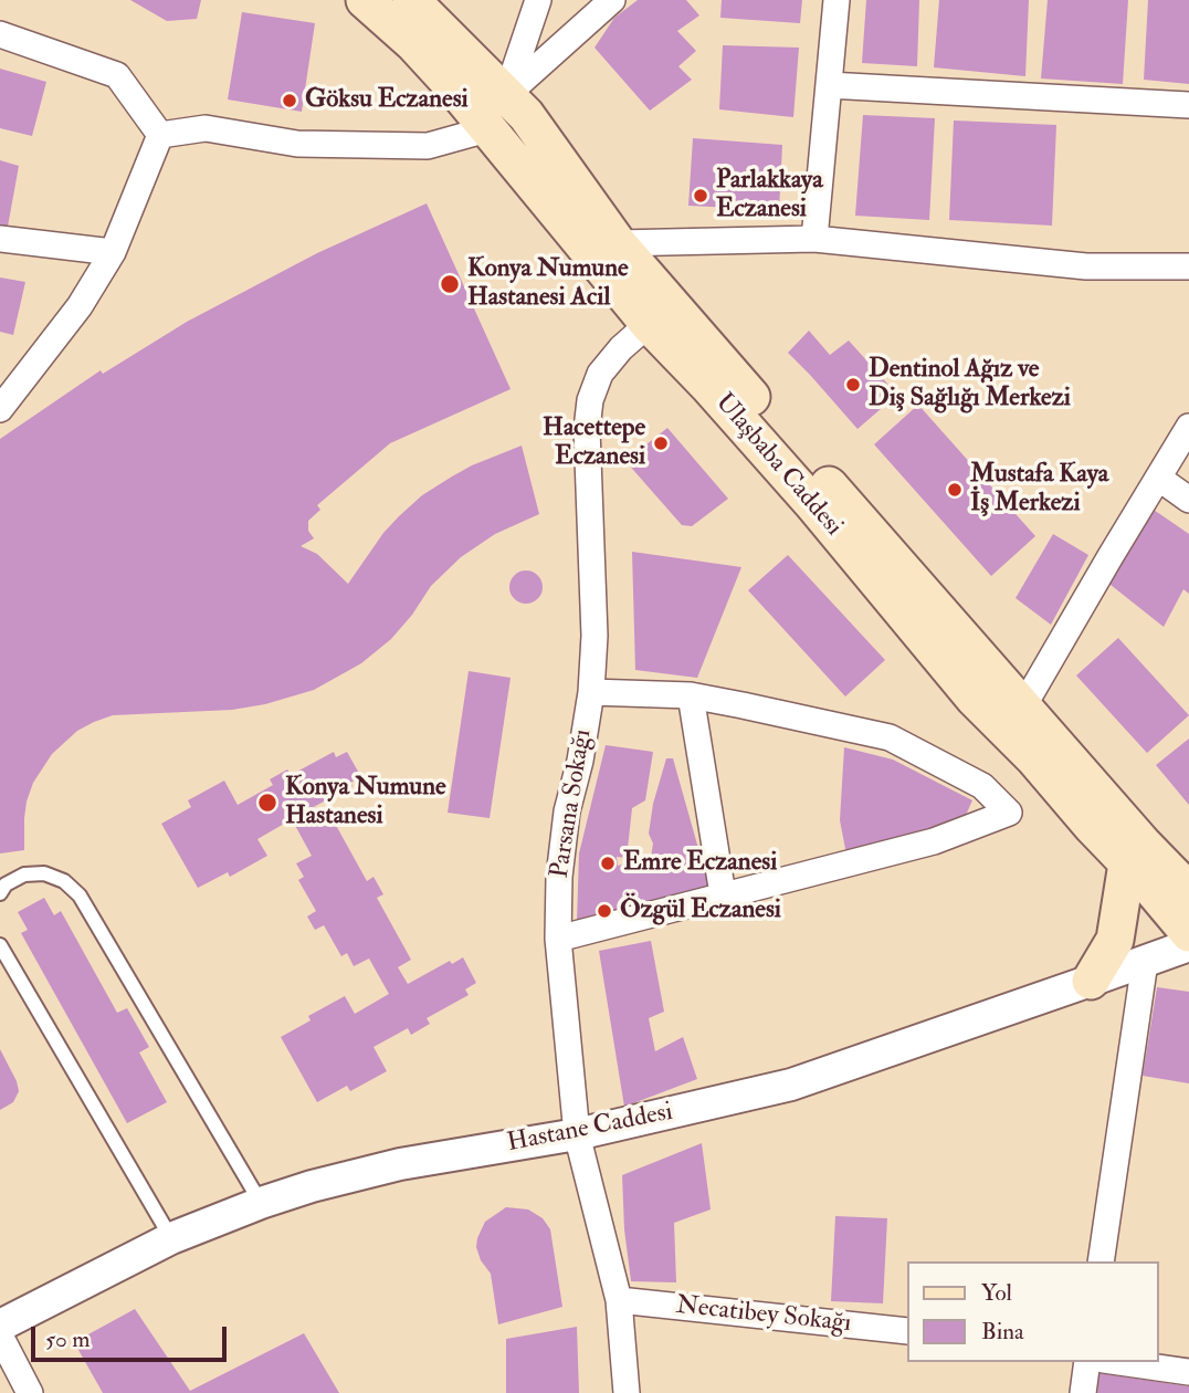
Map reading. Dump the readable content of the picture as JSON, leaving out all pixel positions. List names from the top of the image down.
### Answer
{
  "streets": {
    "main road": ["Ulaşbaba Caddesi"],
    "street": ["Parsana Sokağı", "Hastane Caddesi", "Necatibey Sokağı"]
  },
  "crossings": [
    ["Ulaşbaba Caddesi", "Parsana Sokağı"],
    ["Parsana Sokağı", "Hastane Caddesi"],
    ["Parsana Sokağı", "Necatibey Sokağı"]
  ],
  "places": [
    "Göksu Eczanesi",
    "Parlakkaya Eczanesi",
    "Konya Numune Hastanesi Acil",
    "Dentinol Ağız ve Diş Sağlığı Merkezi",
    "Hacettepe Eczanesi",
    "Mustafa Kaya İş Merkezi",
    "Konya Numune Hastanesi",
    "Emre Eczanesi",
    "Özgül Eczanesi"
  ],
  "legend": ["Yol", "Bina"],
  "scale_bar": "50 m"
}
